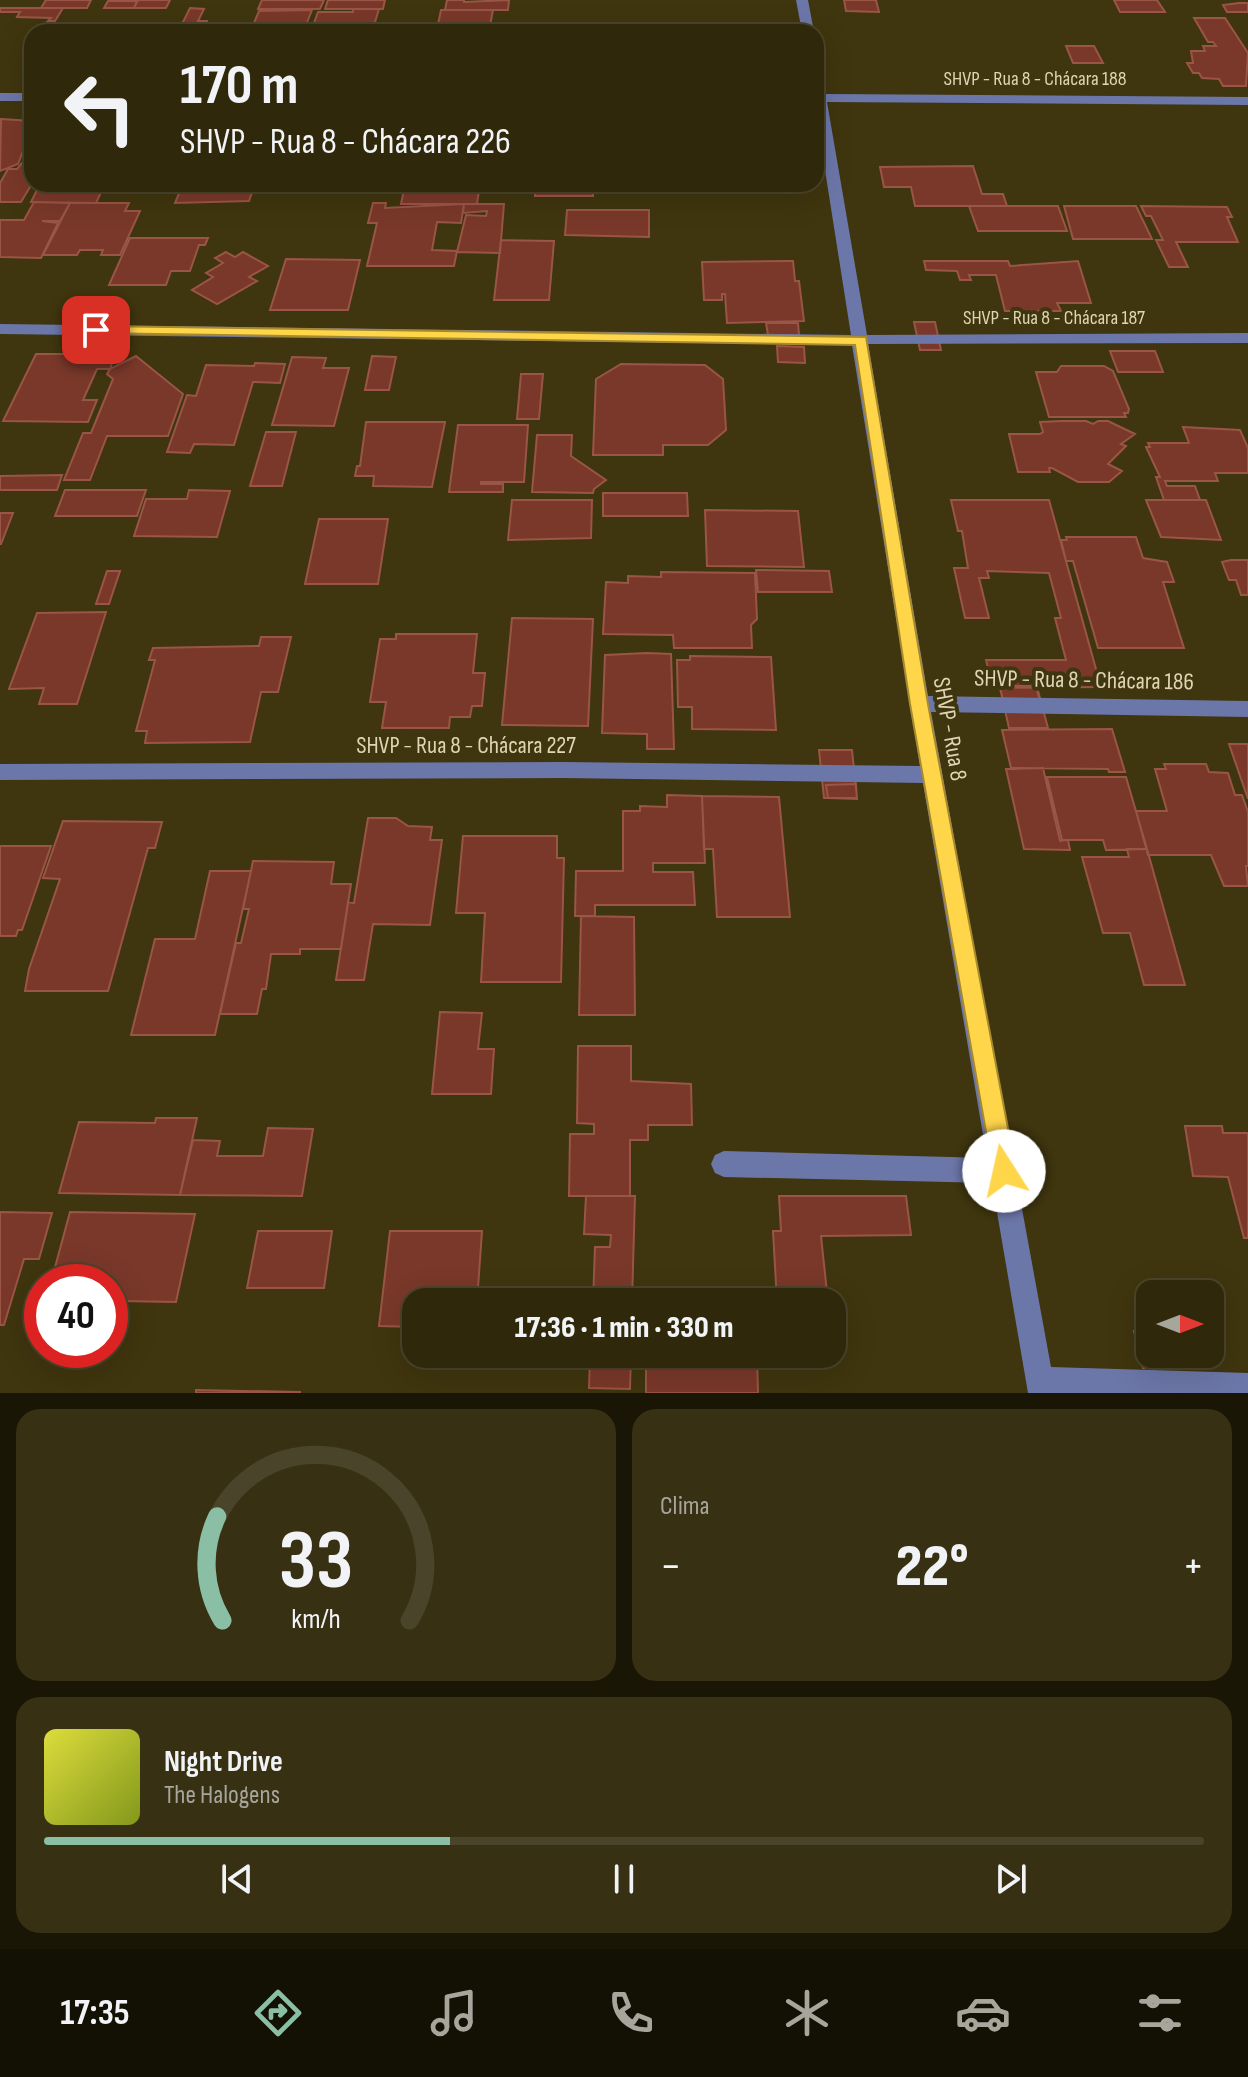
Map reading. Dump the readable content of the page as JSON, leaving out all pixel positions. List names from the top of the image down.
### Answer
{
  "streets": {
    "street": [
      "SHVP - Rua 8 - Chácara 188",
      "SHVP - Rua 8 - Chácara 187",
      "SHVP - Rua 8 - Chácara 186",
      "SHVP - Rua 8",
      "SHVP - Rua 8 - Chácara 227"
    ]
  },
  "crossings": [
    ["SHVP - Rua 8 - Chácara 187", "SHVP - Rua 8"],
    ["SHVP - Rua 8 - Chácara 186", "SHVP - Rua 8"],
    ["SHVP - Rua 8", "SHVP - Rua 8 - Chácara 227"]
  ],
  "north": "right",
  "page": {
    "turn": ["170 m", "SHVP - Rua 8 - Chácara 226"],
    "limit": "40",
    "trip": "17:36 · 1 min · 330 m",
    "tile": "Clima",
    "heat": ["−", "22°", "+"],
    "song": ["Night Drive", "The Halogens"],
    "tabs": "17:35",
    "gauge": ["33", "km/h"]
  }
}
